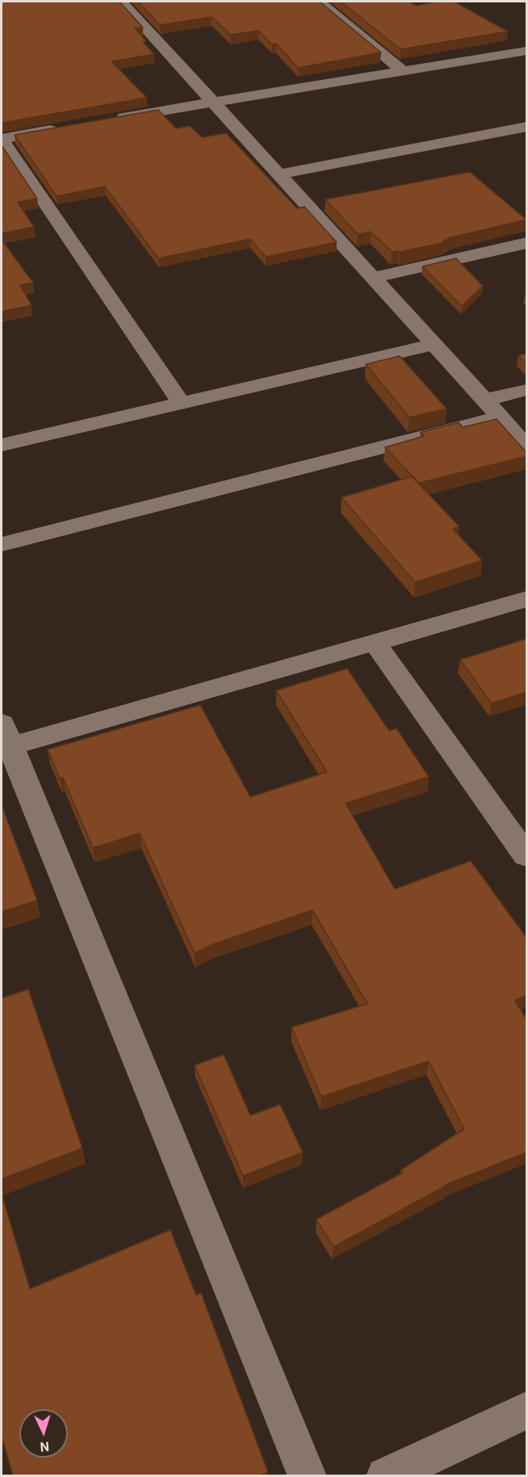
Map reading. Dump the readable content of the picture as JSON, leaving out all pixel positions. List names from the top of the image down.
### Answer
{
  "north": "bottom"
}
